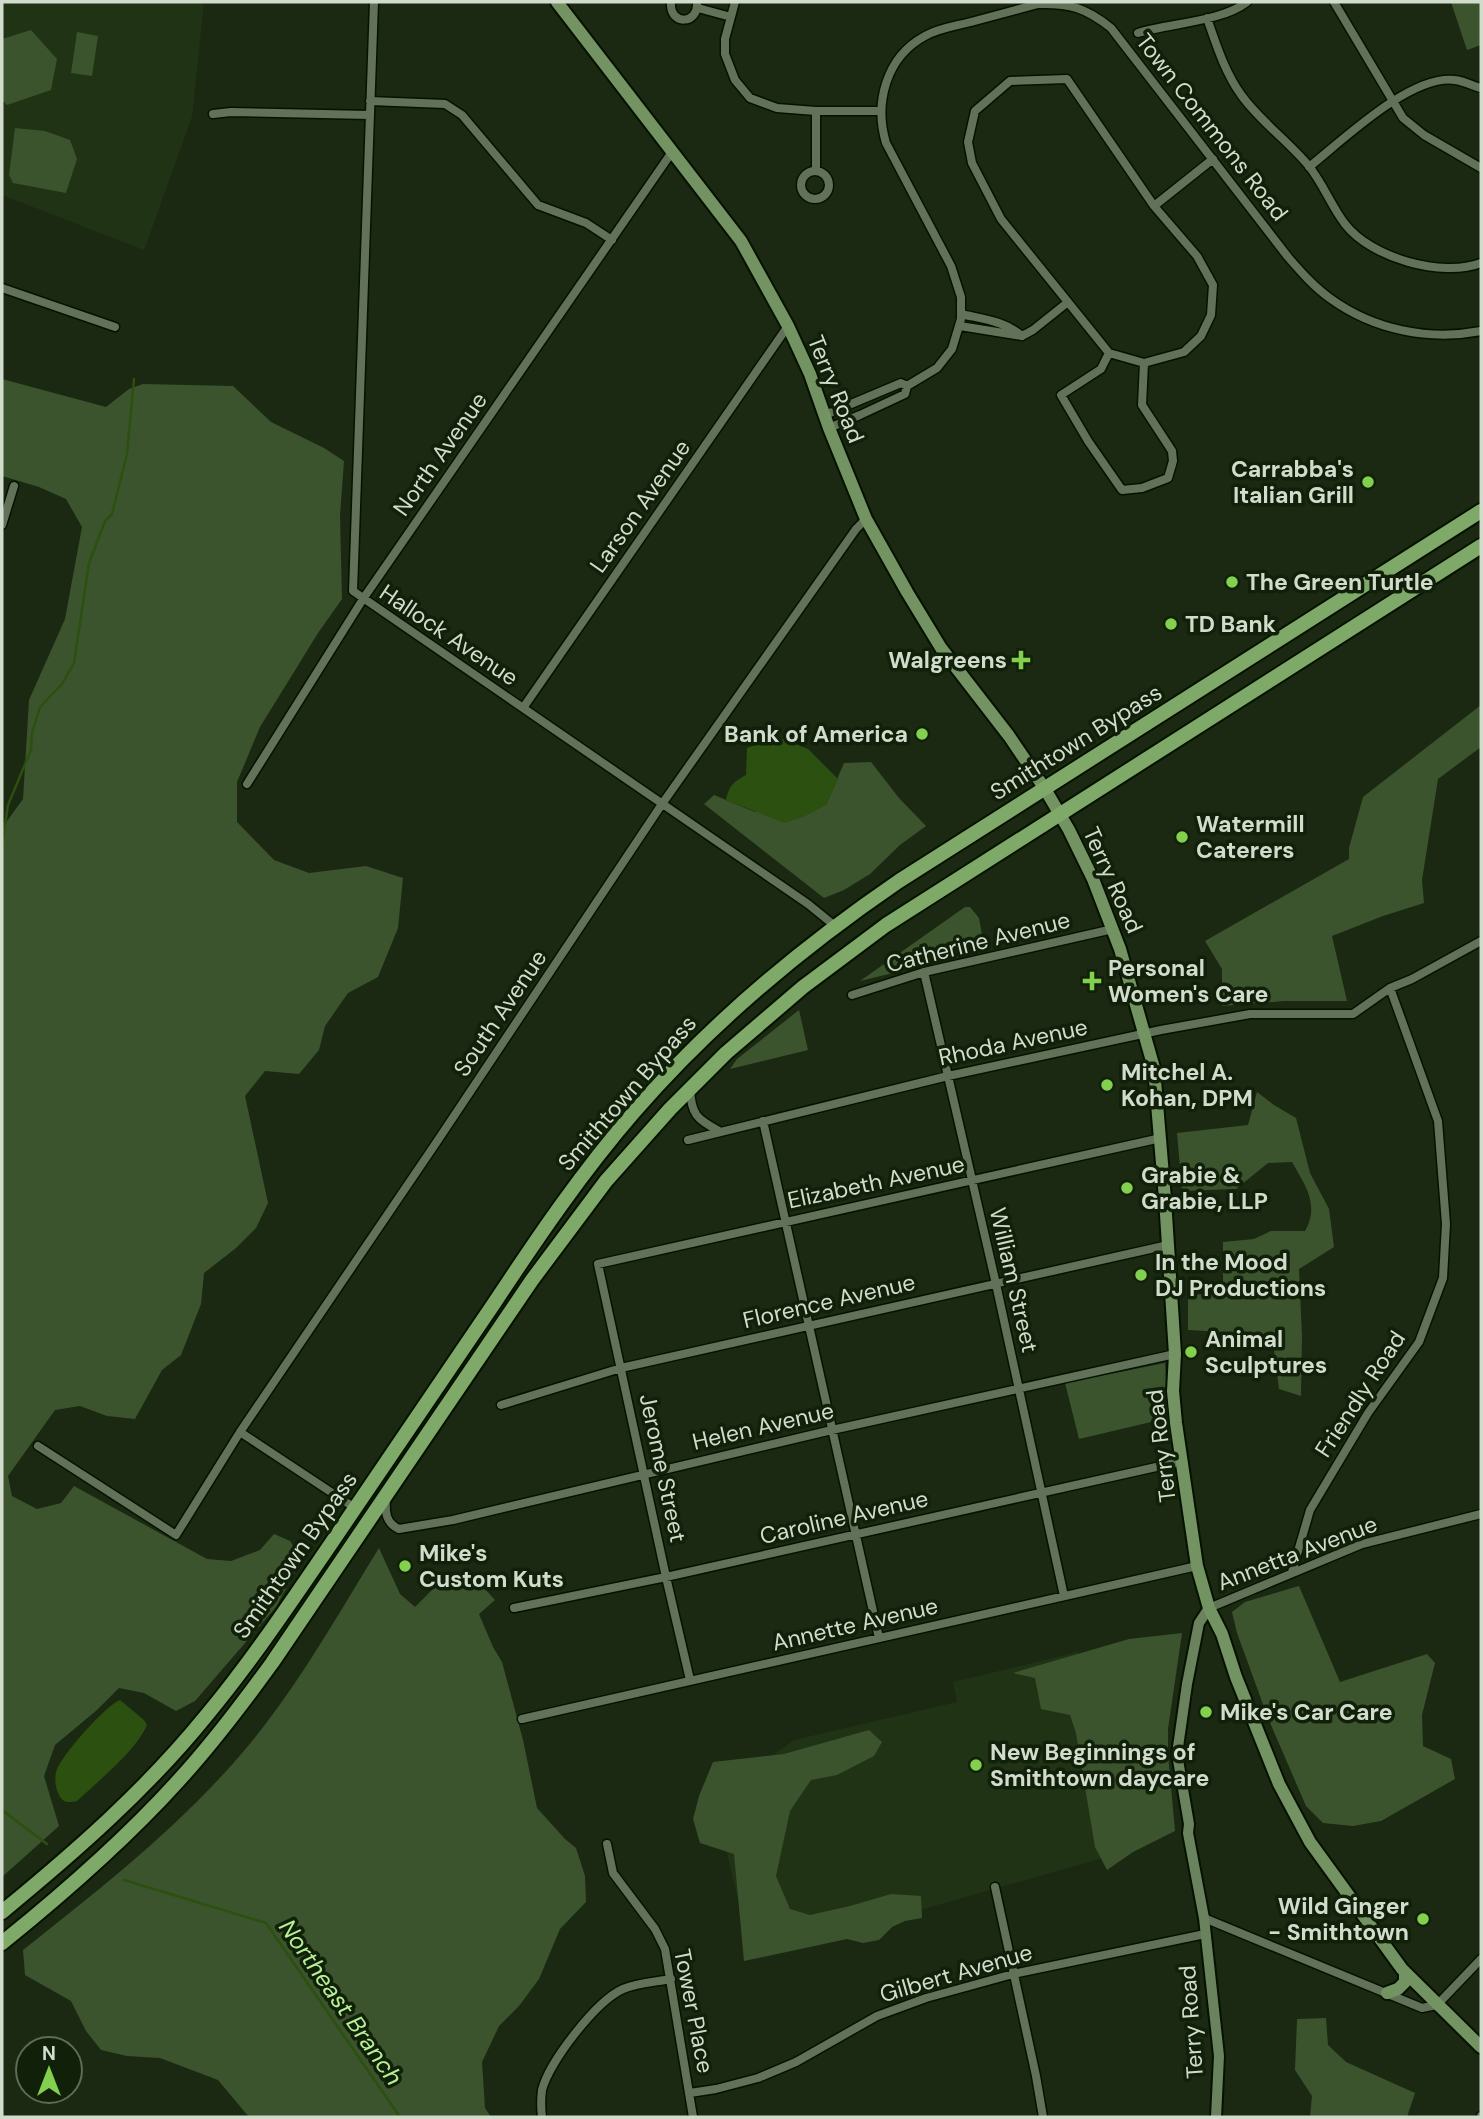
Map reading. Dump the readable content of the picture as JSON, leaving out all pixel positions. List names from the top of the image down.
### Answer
{
  "streets": {
    "highway": ["Smithtown Bypass"],
    "main road": ["Terry Road"],
    "street": [
      "Town Commons Road",
      "North Avenue",
      "Larson Avenue",
      "Hallock Avenue",
      "Catherine Avenue",
      "South Avenue",
      "Rhoda Avenue",
      "Elizabeth Avenue",
      "William Street",
      "Florence Avenue",
      "Friendly Road",
      "Helen Avenue",
      "Jerome Street",
      "Caroline Avenue",
      "Annetta Avenue",
      "Annette Avenue",
      "Gilbert Avenue",
      "Tower Place"
    ]
  },
  "crossings": [
    ["Town Commons Road", "Terry Road"],
    ["Terry Road", "North Avenue"],
    ["Terry Road", "Larson Avenue"],
    ["Terry Road", "Smithtown Bypass"],
    ["Terry Road", "Catherine Avenue"],
    ["Terry Road", "South Avenue"],
    ["Terry Road", "Rhoda Avenue"],
    ["Terry Road", "Elizabeth Avenue"],
    ["Terry Road", "Florence Avenue"],
    ["Terry Road", "Helen Avenue"],
    ["Terry Road", "Caroline Avenue"],
    ["Terry Road", "Annetta Avenue"],
    ["Terry Road", "Annette Avenue"],
    ["Terry Road", "Gilbert Avenue"],
    ["North Avenue", "Hallock Avenue"],
    ["Larson Avenue", "Hallock Avenue"],
    ["Hallock Avenue", "Smithtown Bypass"],
    ["Hallock Avenue", "South Avenue"],
    ["Smithtown Bypass", "Helen Avenue"],
    ["Catherine Avenue", "William Street"],
    ["Rhoda Avenue", "William Street"],
    ["Rhoda Avenue", "Friendly Road"],
    ["Elizabeth Avenue", "William Street"],
    ["Elizabeth Avenue", "Jerome Street"],
    ["William Street", "Florence Avenue"],
    ["William Street", "Helen Avenue"],
    ["William Street", "Caroline Avenue"],
    ["William Street", "Annette Avenue"],
    ["Florence Avenue", "Jerome Street"],
    ["Friendly Road", "Annetta Avenue"],
    ["Helen Avenue", "Jerome Street"],
    ["Jerome Street", "Caroline Avenue"],
    ["Jerome Street", "Annette Avenue"],
    ["Gilbert Avenue", "Tower Place"]
  ],
  "water": ["Northeast Branch"],
  "places": {
    "other": [
      "Carrabba's Italian Grill",
      "The Green Turtle",
      "TD Bank",
      "Bank of America",
      "Watermill Caterers",
      "Mitchel A. Kohan, DPM",
      "Grabie & Grabie, LLP",
      "In the Mood DJ Productions",
      "Animal Sculptures",
      "Mike's Custom Kuts",
      "Mike's Car Care",
      "New Beginnings of Smithtown daycare",
      "Wild Ginger - Smithtown"
    ],
    "health": ["Walgreens", "Personal Women's Care"]
  },
  "north": "top"
}
